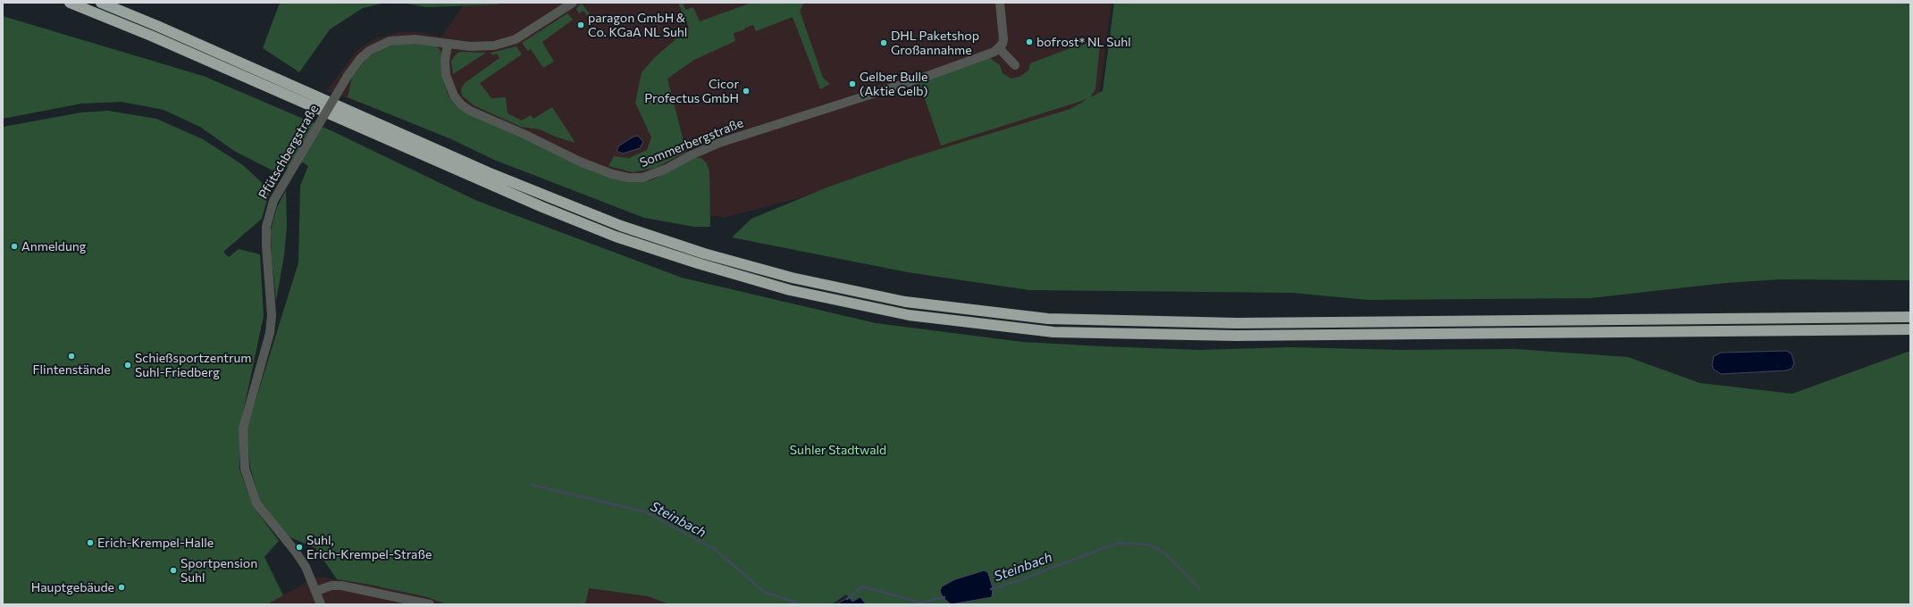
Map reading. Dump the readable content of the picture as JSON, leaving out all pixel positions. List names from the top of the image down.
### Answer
{
  "streets": {
    "street": ["Sommerbergstraße", "Pfütschbergstraße"]
  },
  "crossings": [
    ["Sommerbergstraße", "Pfütschbergstraße"]
  ],
  "water": ["Steinbach"],
  "parks": ["Suhler Stadtwald"],
  "places": [
    "paragon GmbH & Co. KGaA NL Suhl",
    "bofrost* NL Suhl",
    "DHL Paketshop Großannahme",
    "Gelber Bulle (Aktie Gelb)",
    "Cicor Profectus GmbH",
    "Anmeldung",
    "Flintenstände",
    "Schießsportzentrum Suhl-Friedberg",
    "Erich-Krempel-Halle",
    "Suhl, Erich-Krempel-Straße",
    "Sportpension Suhl",
    "Hauptgebäude"
  ]
}
